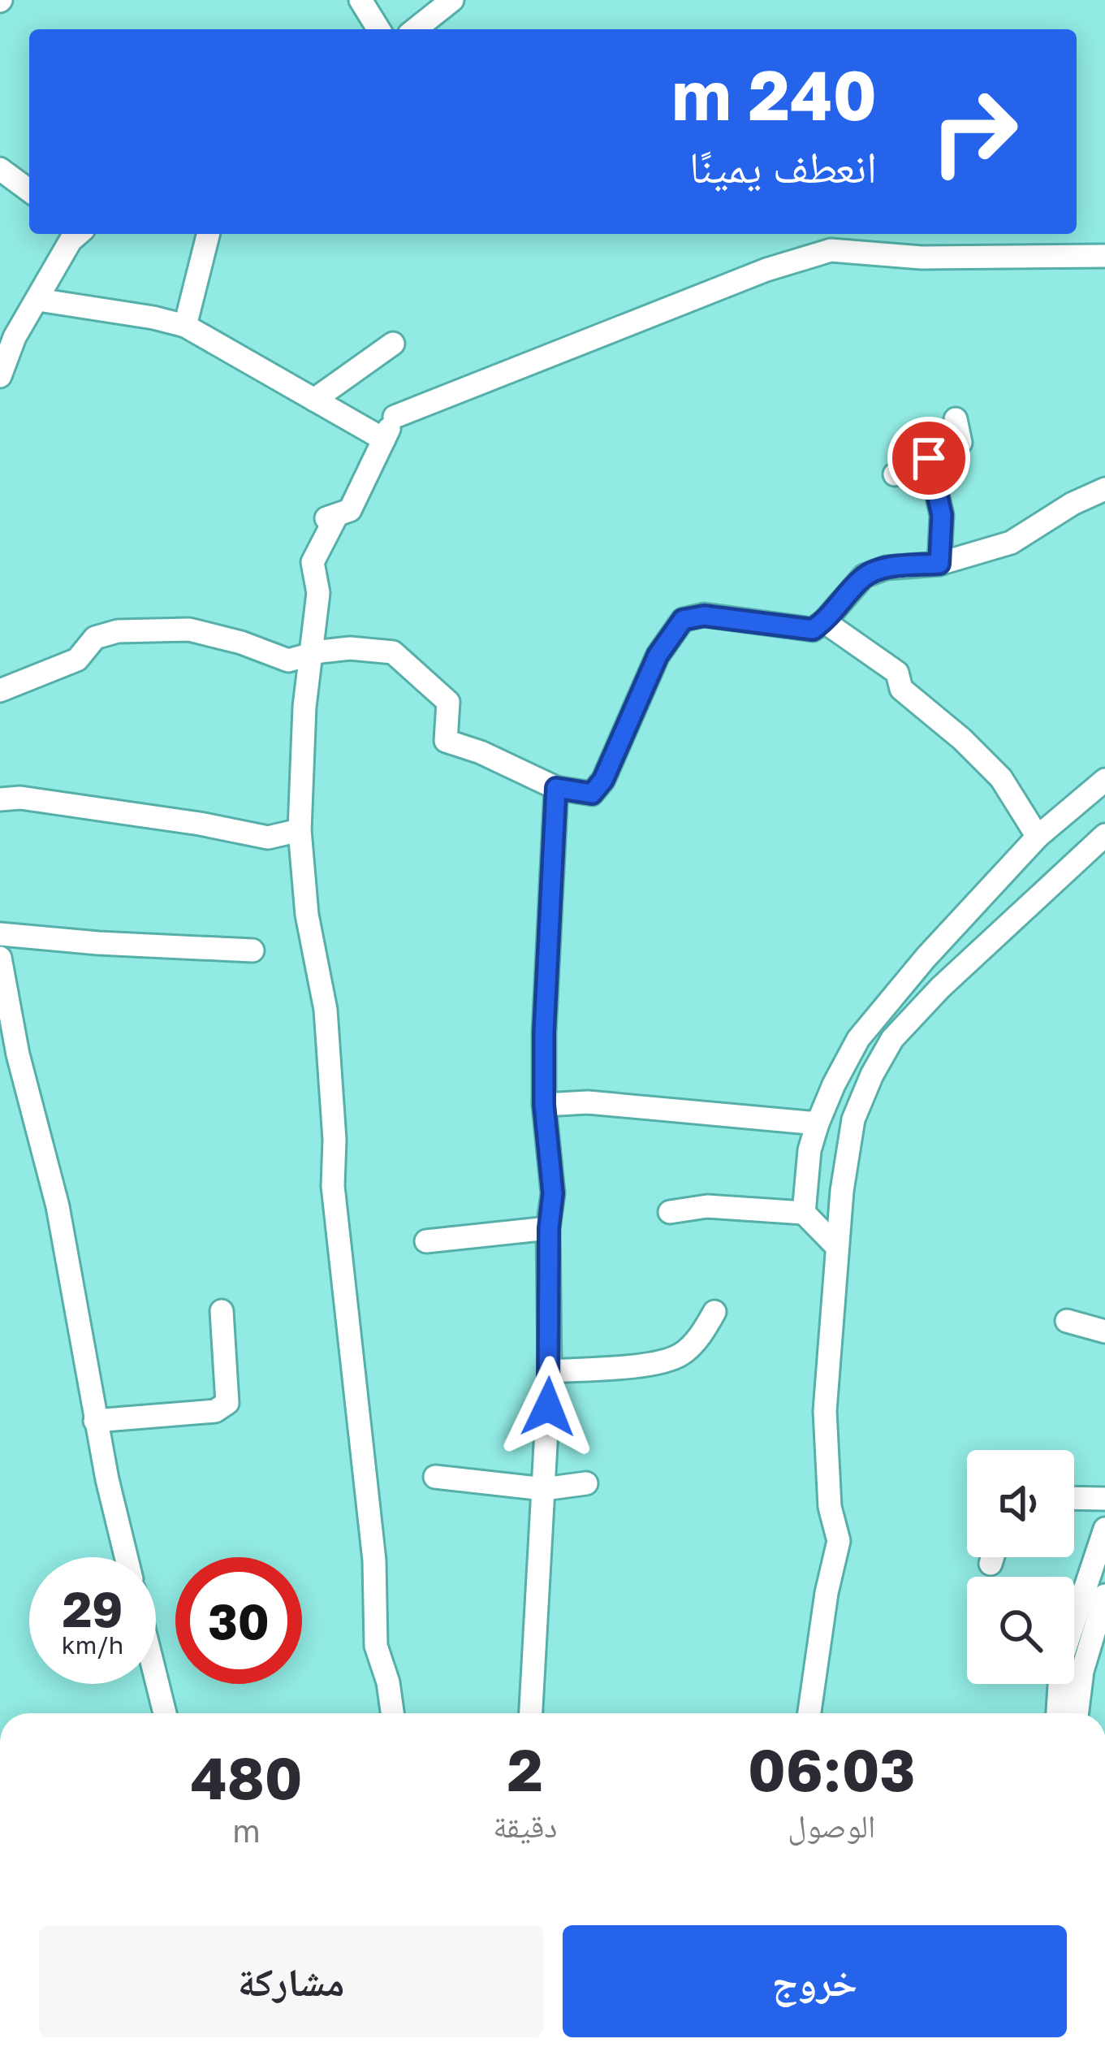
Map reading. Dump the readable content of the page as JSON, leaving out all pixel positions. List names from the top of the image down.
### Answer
{
  "page": {
    "turn": ["240 m", "انعطف يمينًا"],
    "speed": "29 km/h",
    "limit": "30",
    "eta": [
      "06:03",
      "الوصول",
      "2",
      "دقيقة",
      "480",
      "m"
    ],
    "buttons": ["خروج", "مشاركة"]
  }
}
